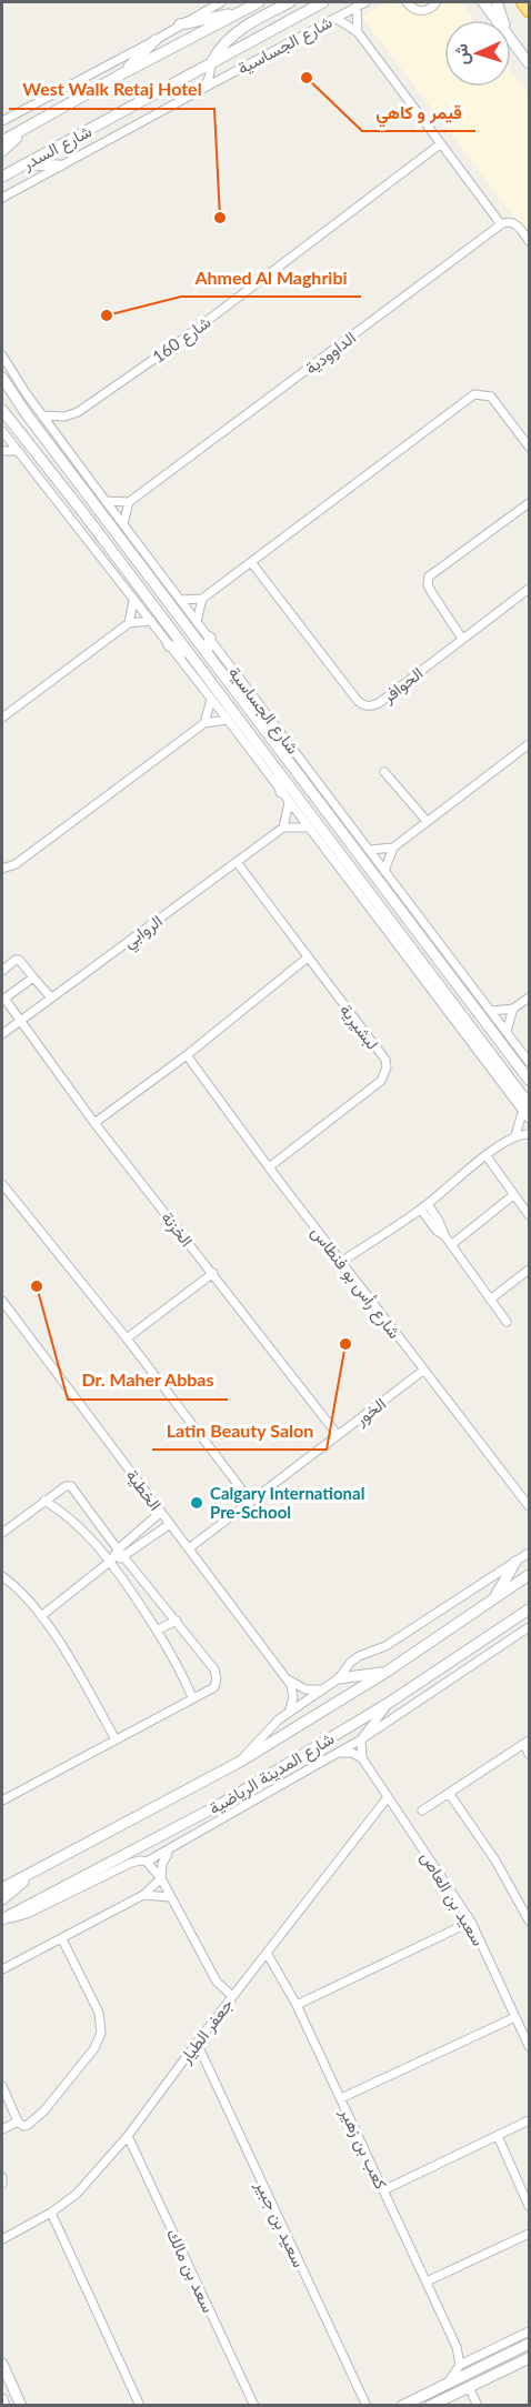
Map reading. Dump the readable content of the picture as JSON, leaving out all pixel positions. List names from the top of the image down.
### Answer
{
  "streets": {
    "main road": ["شارع الجساسية", "شارع السدر", "شارع المدينة الرياضية"],
    "street": [
      "شارع 160",
      "الداوودية",
      "الحوافر",
      "الروابي",
      "لبشيرية",
      "الخزنة",
      "شارع رأس بو فنطاس",
      "الخور",
      "الخطية",
      "سعيد بن العاص",
      "جعفر الطيار",
      "كعب بن زهير",
      "سعيد بن جبير",
      "سعد بن مالك"
    ]
  },
  "crossings": [
    ["شارع الجساسية", "شارع السدر"],
    ["شارع الجساسية", "شارع 160"],
    ["الروابي", "لبشيرية"],
    ["الروابي", "الخزنة"],
    ["لبشيرية", "شارع رأس بو فنطاس"],
    ["الخزنة", "الخور"],
    ["شارع رأس بو فنطاس", "الخور"],
    ["الخور", "الخطية"],
    ["الخطية", "شارع المدينة الرياضية"],
    ["شارع المدينة الرياضية", "سعيد بن العاص"],
    ["سعيد بن العاص", "جعفر الطيار"],
    ["جعفر الطيار", "كعب بن زهير"],
    ["جعفر الطيار", "سعيد بن جبير"],
    ["جعفر الطيار", "سعد بن مالك"]
  ],
  "places": [
    "قيمر و كاهي",
    "West Walk Retaj Hotel",
    "Ahmed Al Maghribi",
    "Dr. Maher Abbas",
    "Latin Beauty Salon",
    "Calgary International Pre-School"
  ],
  "north": "left"
}
